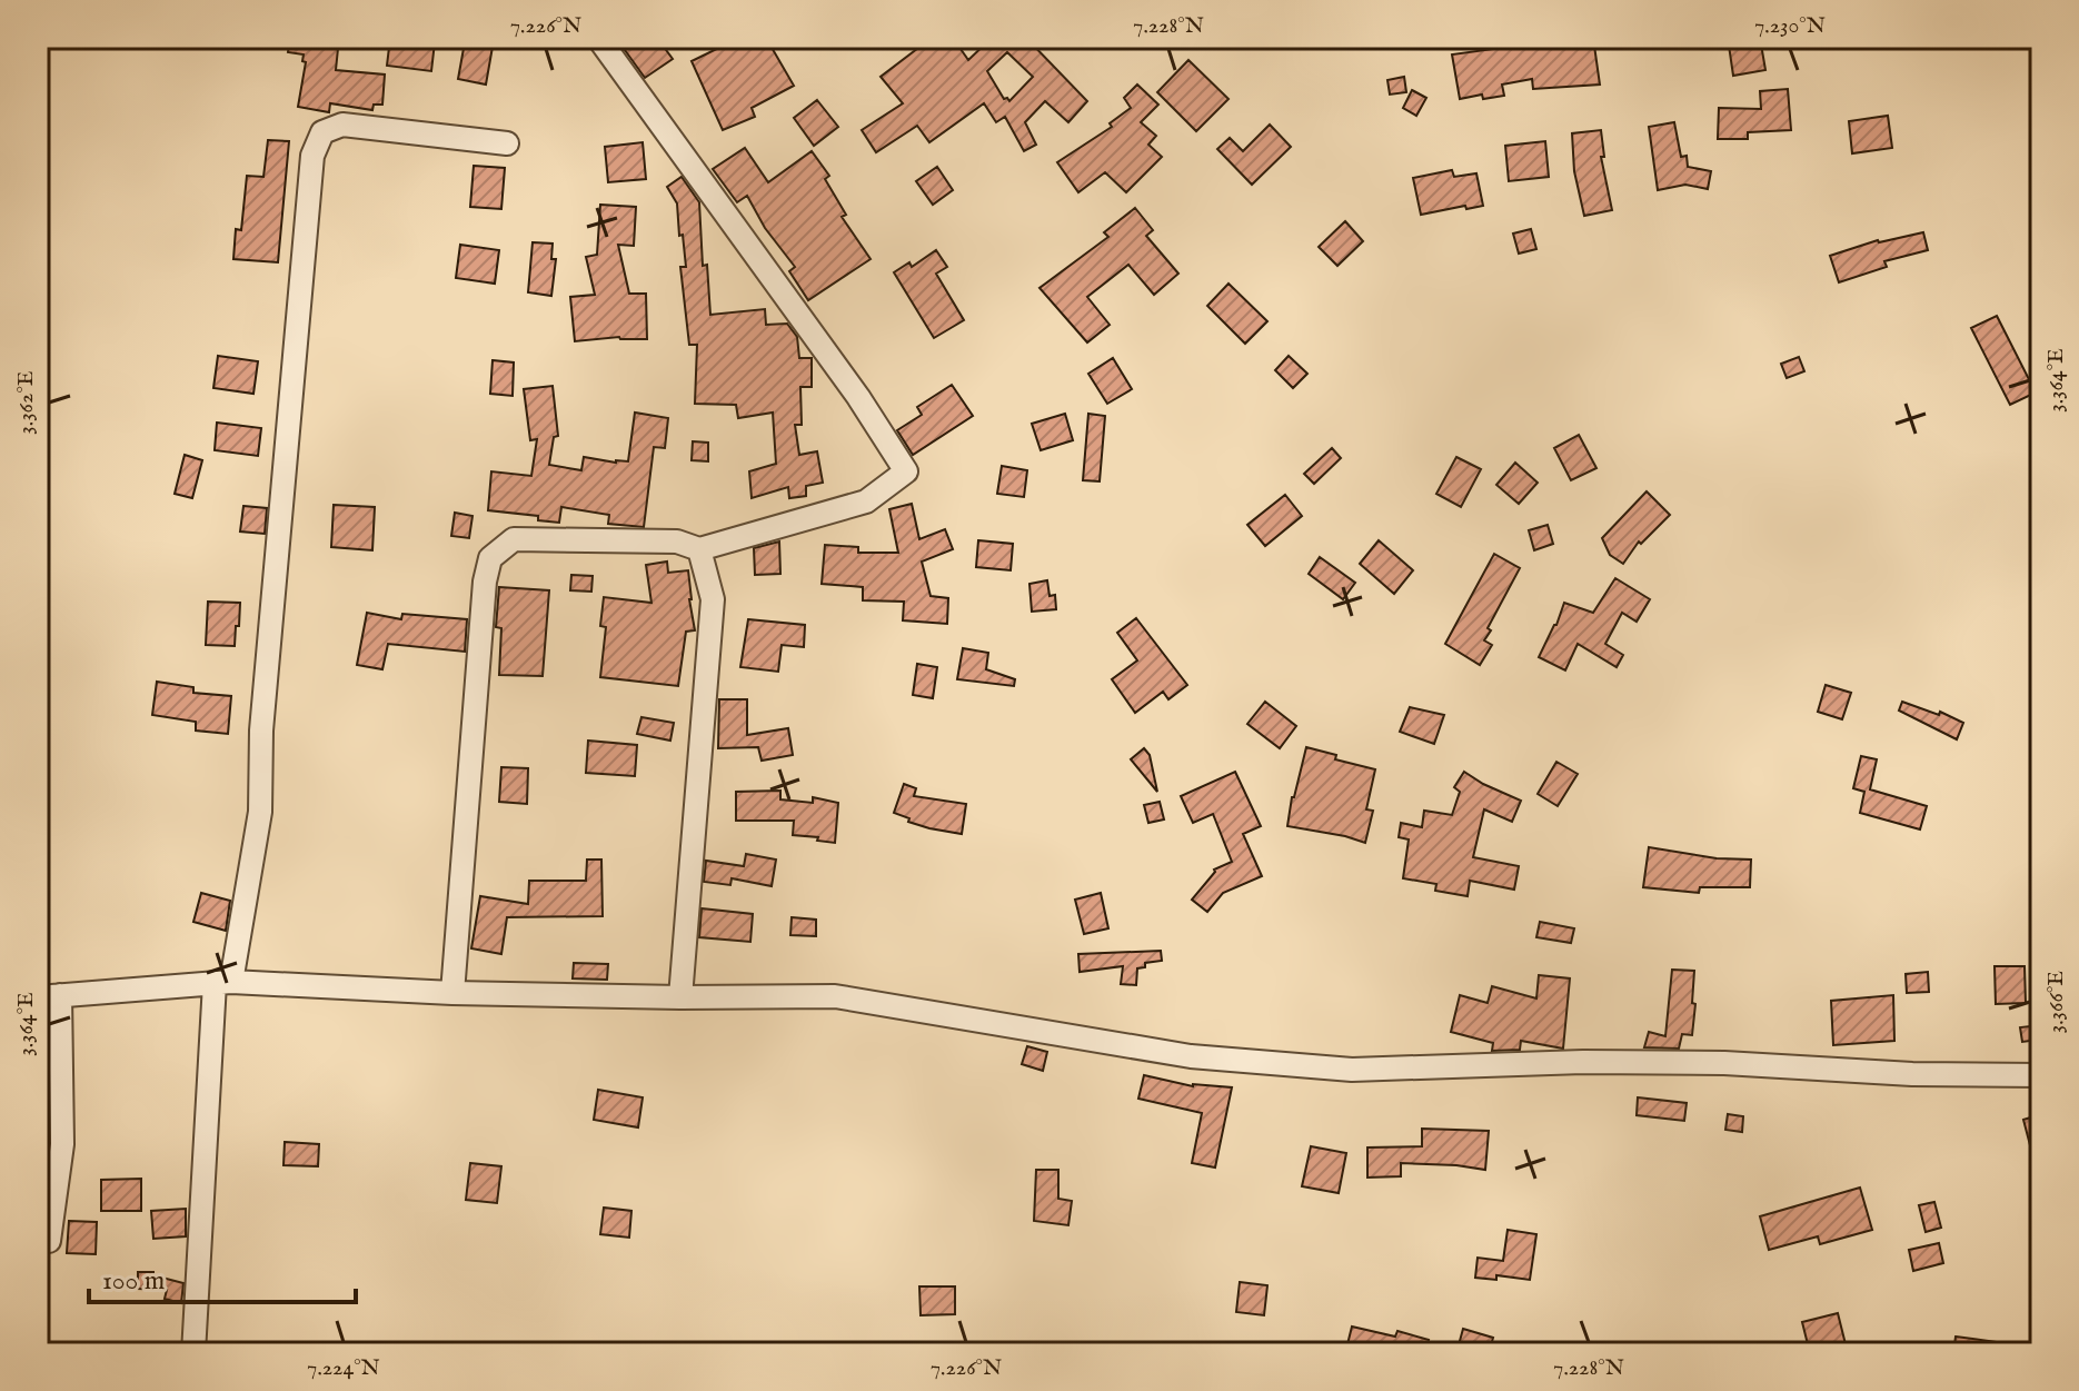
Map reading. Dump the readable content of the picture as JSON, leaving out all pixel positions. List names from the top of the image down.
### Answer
{
  "scale_bar": "100 m",
  "coordinates": [
    "7.226°N",
    "7.228°N",
    "7.230°N",
    "3.364°E",
    "3.362°E",
    "3.366°E",
    "7.224°N"
  ]
}
